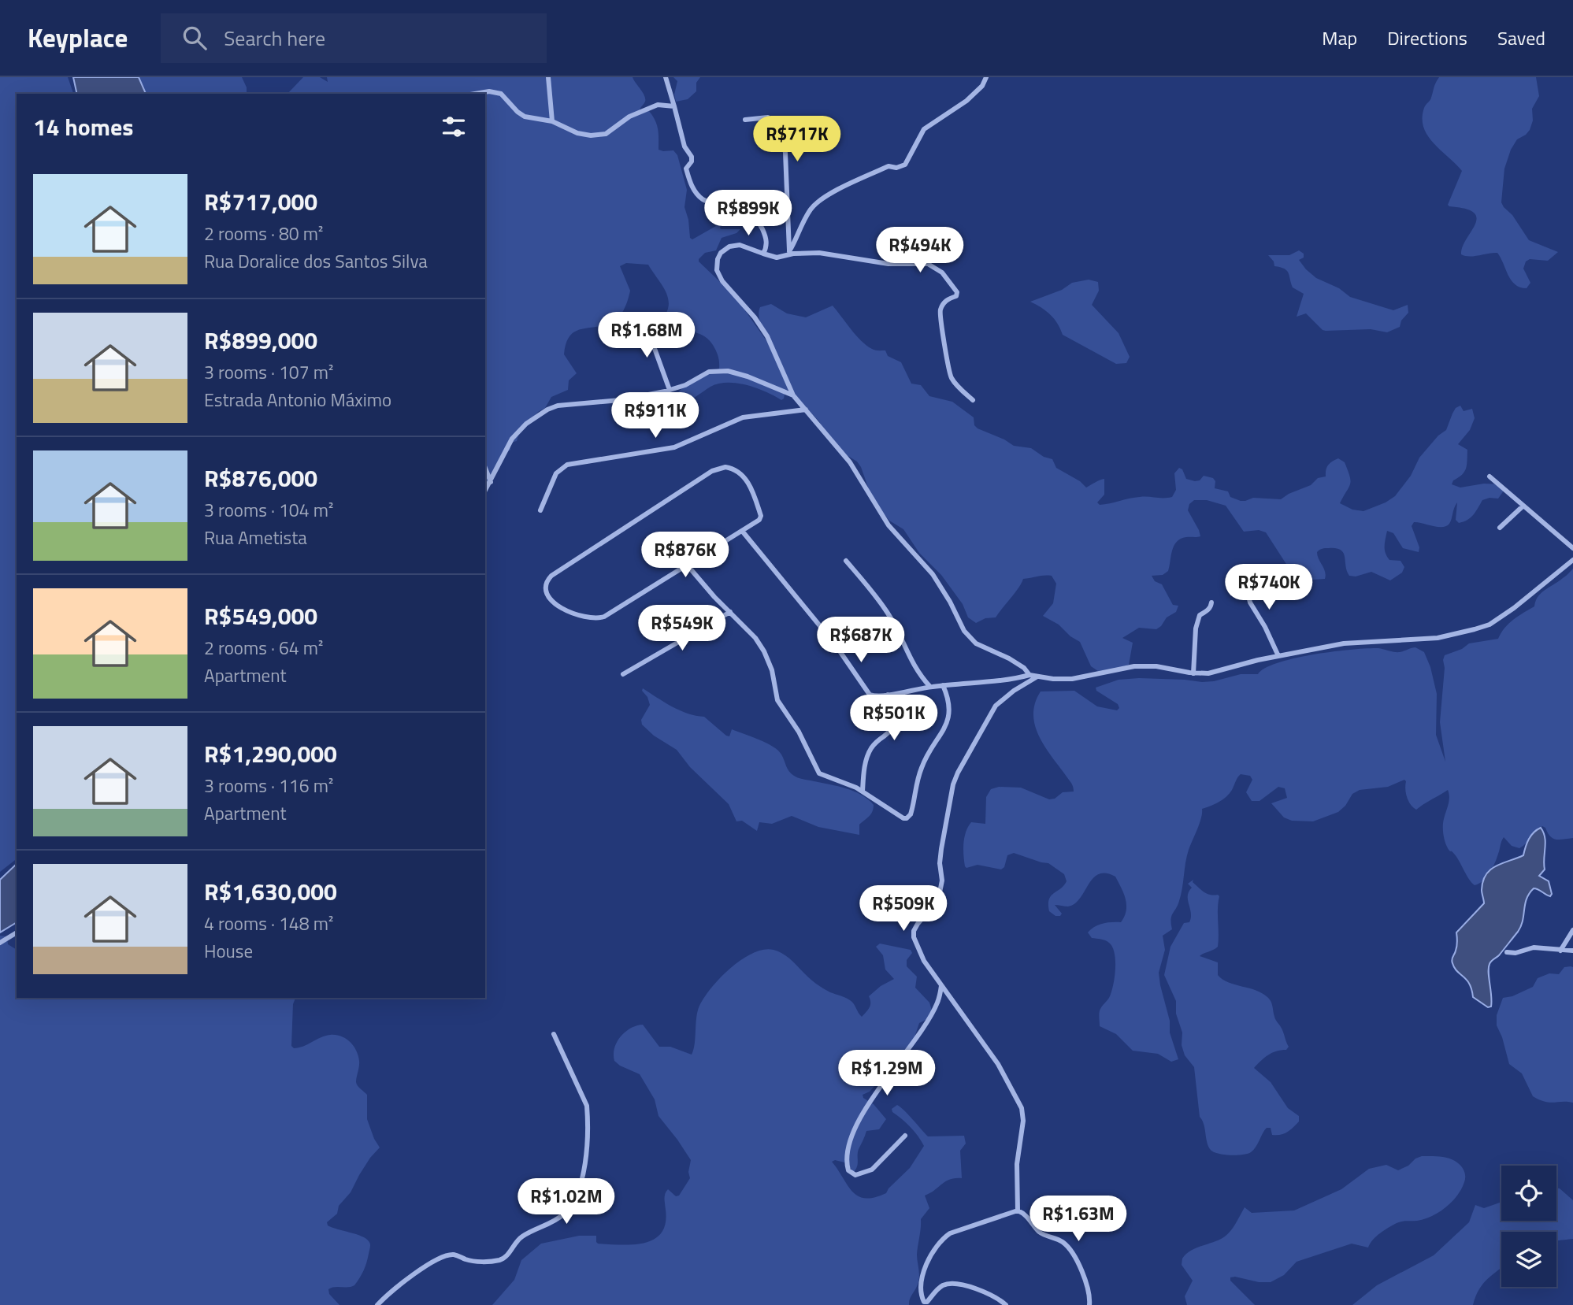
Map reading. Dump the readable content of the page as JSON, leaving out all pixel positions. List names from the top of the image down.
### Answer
{
  "page": {
    "header": "Keyplace",
    "search": "Search here",
    "nav": ["Map", "Directions", "Saved"],
    "heading": "14 homes",
    "price": [
      "R$717K",
      "R$899K",
      "R$494K",
      "R$1.68M",
      "R$911K",
      "R$876K",
      "R$740K",
      "R$549K",
      "R$687K",
      "R$501K",
      "R$509K",
      "R$1.29M",
      "R$1.02M",
      "R$1.63M"
    ],
    "list": [
      {
        "name": "R$717,000",
        "note": "2 rooms · 80 m² · Rua Doralice dos Santos Silva"
      },
      {
        "name": "R$899,000",
        "note": "3 rooms · 107 m² · Estrada Antonio Máximo"
      },
      {
        "name": "R$876,000",
        "note": "3 rooms · 104 m² · Rua Ametista"
      },
      {
        "name": "R$549,000",
        "note": "2 rooms · 64 m² · Apartment"
      },
      {
        "name": "R$1,290,000",
        "note": "3 rooms · 116 m² · Apartment"
      },
      {
        "name": "R$1,630,000",
        "note": "4 rooms · 148 m² · House"
      }
    ]
  }
}
